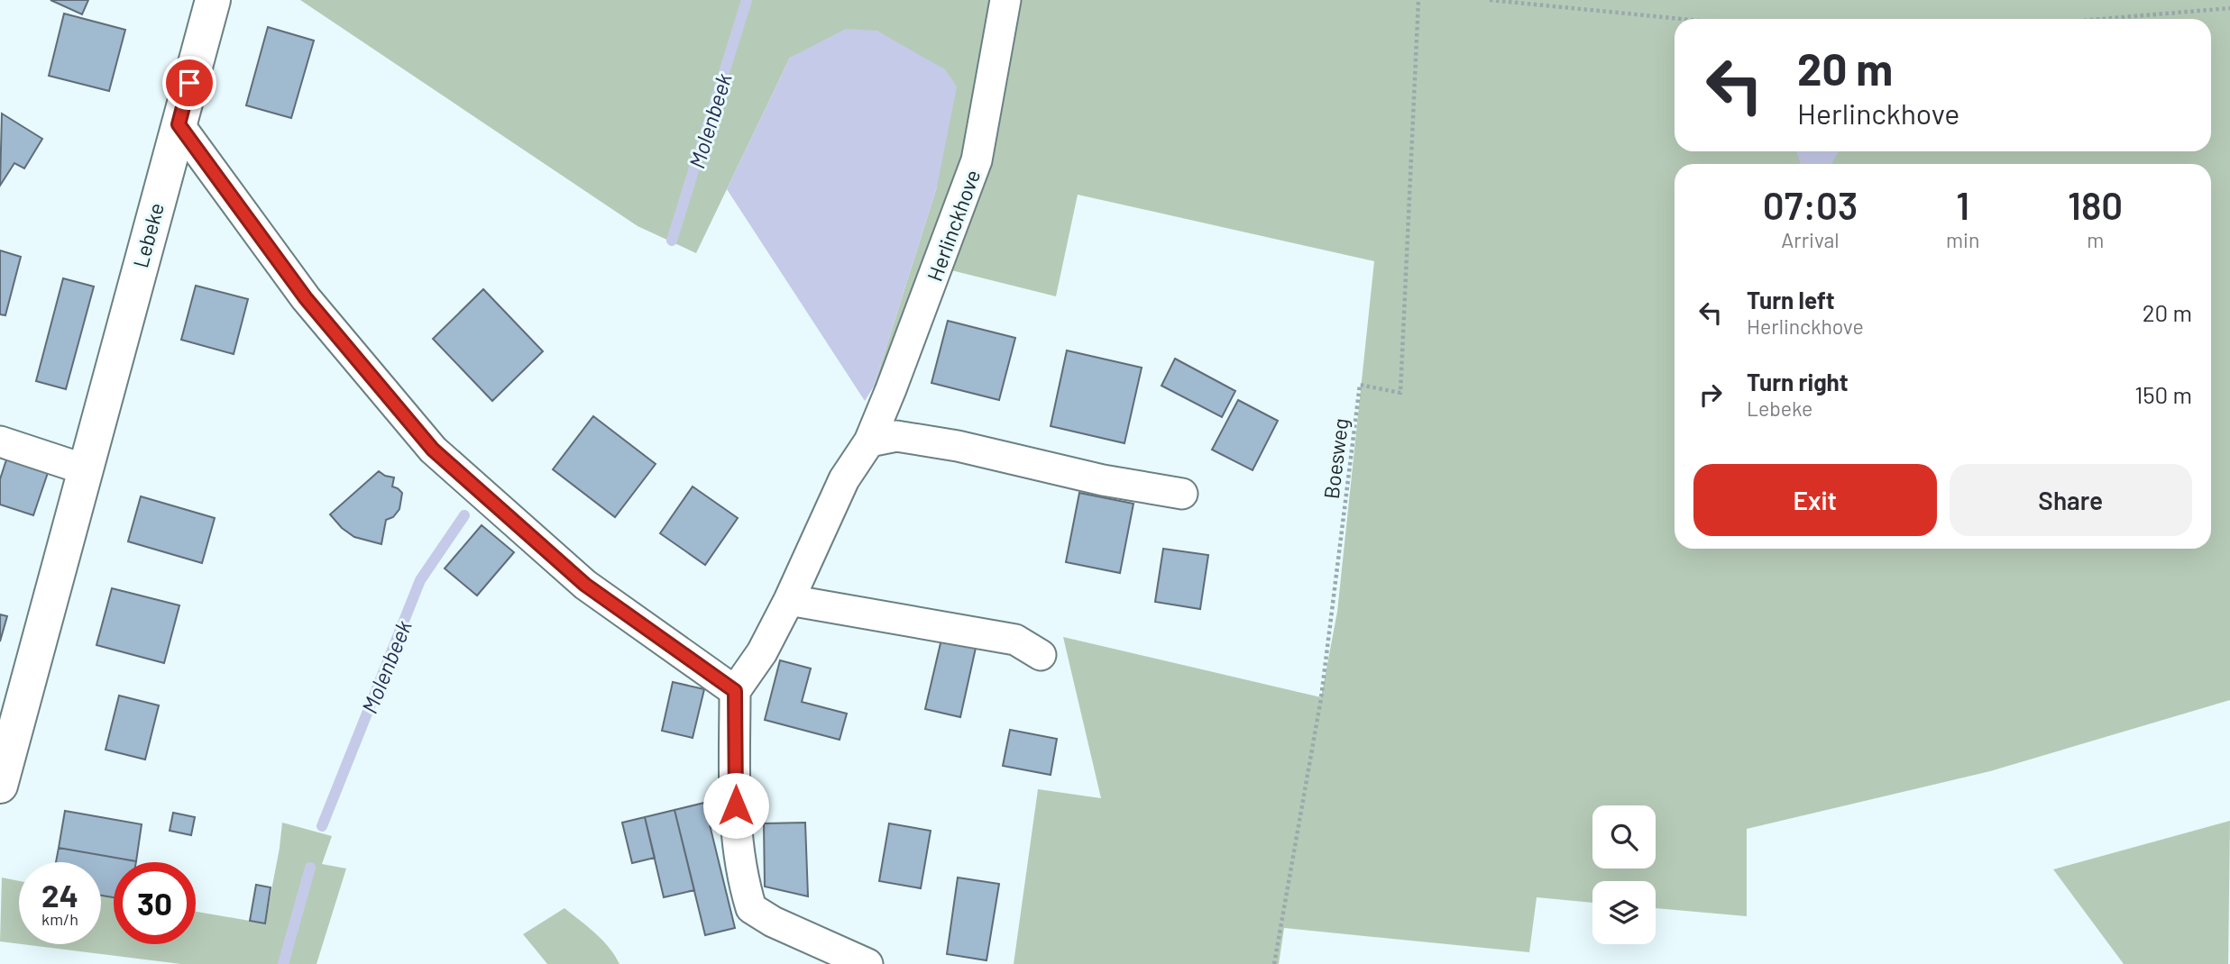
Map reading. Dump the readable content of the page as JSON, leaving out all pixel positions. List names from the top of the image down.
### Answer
{
  "streets": {
    "street": ["Herlinckhove", "Lebeke"],
    "path": ["Boesweg"]
  },
  "water": ["Molenbeek"],
  "page": {
    "turn": ["20 m", "Herlinckhove"],
    "eta": [
      "07:03",
      "Arrival",
      "1",
      "min",
      "180",
      "m"
    ],
    "list": [
      {
        "name": "Turn left",
        "note": "Herlinckhove",
        "value": "20 m"
      },
      {
        "name": "Turn right",
        "note": "Lebeke",
        "value": "150 m"
      }
    ],
    "buttons": ["Exit", "Share"],
    "speed": "24 km/h",
    "limit": "30"
  }
}
